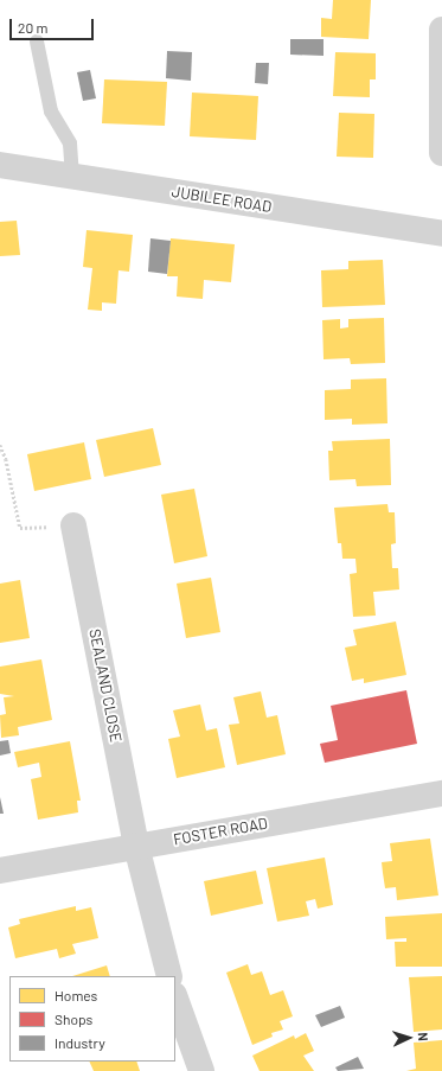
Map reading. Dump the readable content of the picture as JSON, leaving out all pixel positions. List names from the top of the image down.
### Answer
{
  "streets": {
    "street": ["JUBILEE ROAD", "SEALAND CLOSE", "FOSTER ROAD"]
  },
  "crossings": [
    ["SEALAND CLOSE", "FOSTER ROAD"]
  ],
  "legend": ["Homes", "Shops", "Industry"],
  "scale_bar": "20 m",
  "north": "right"
}
